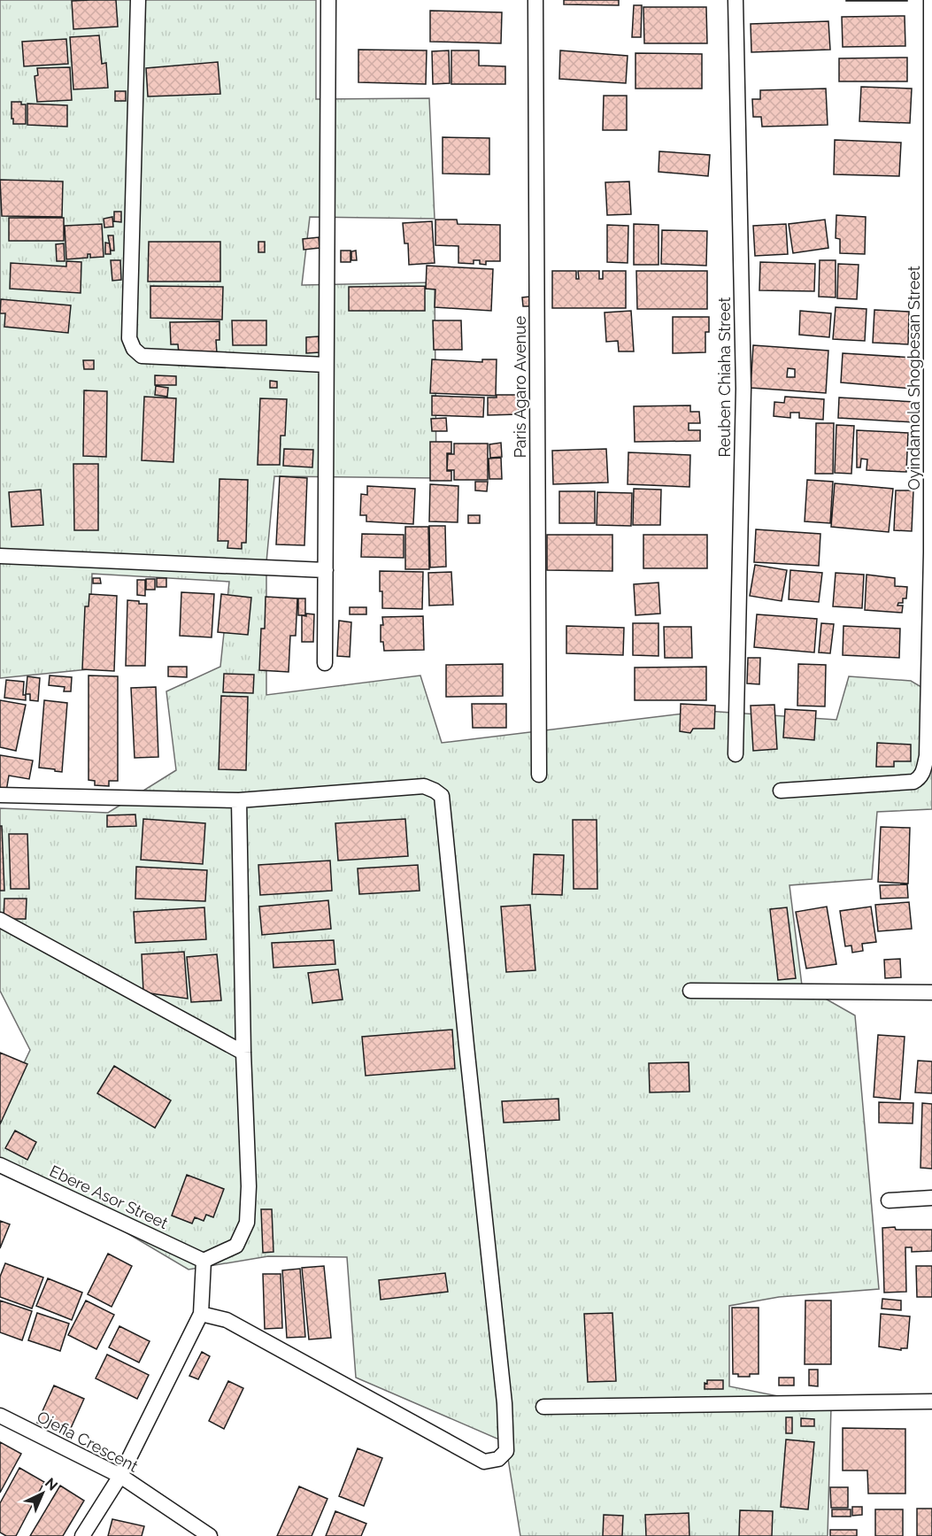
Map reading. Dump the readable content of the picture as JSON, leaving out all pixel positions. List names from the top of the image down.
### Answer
{
  "streets": {
    "street": [
      "Reuben Chiaha Street",
      "Oyindamola Shogbesan Street",
      "Paris Agaro Avenue",
      "Ebere Asor Street",
      "Ojefia Crescent"
    ]
  },
  "north": "top right"
}
